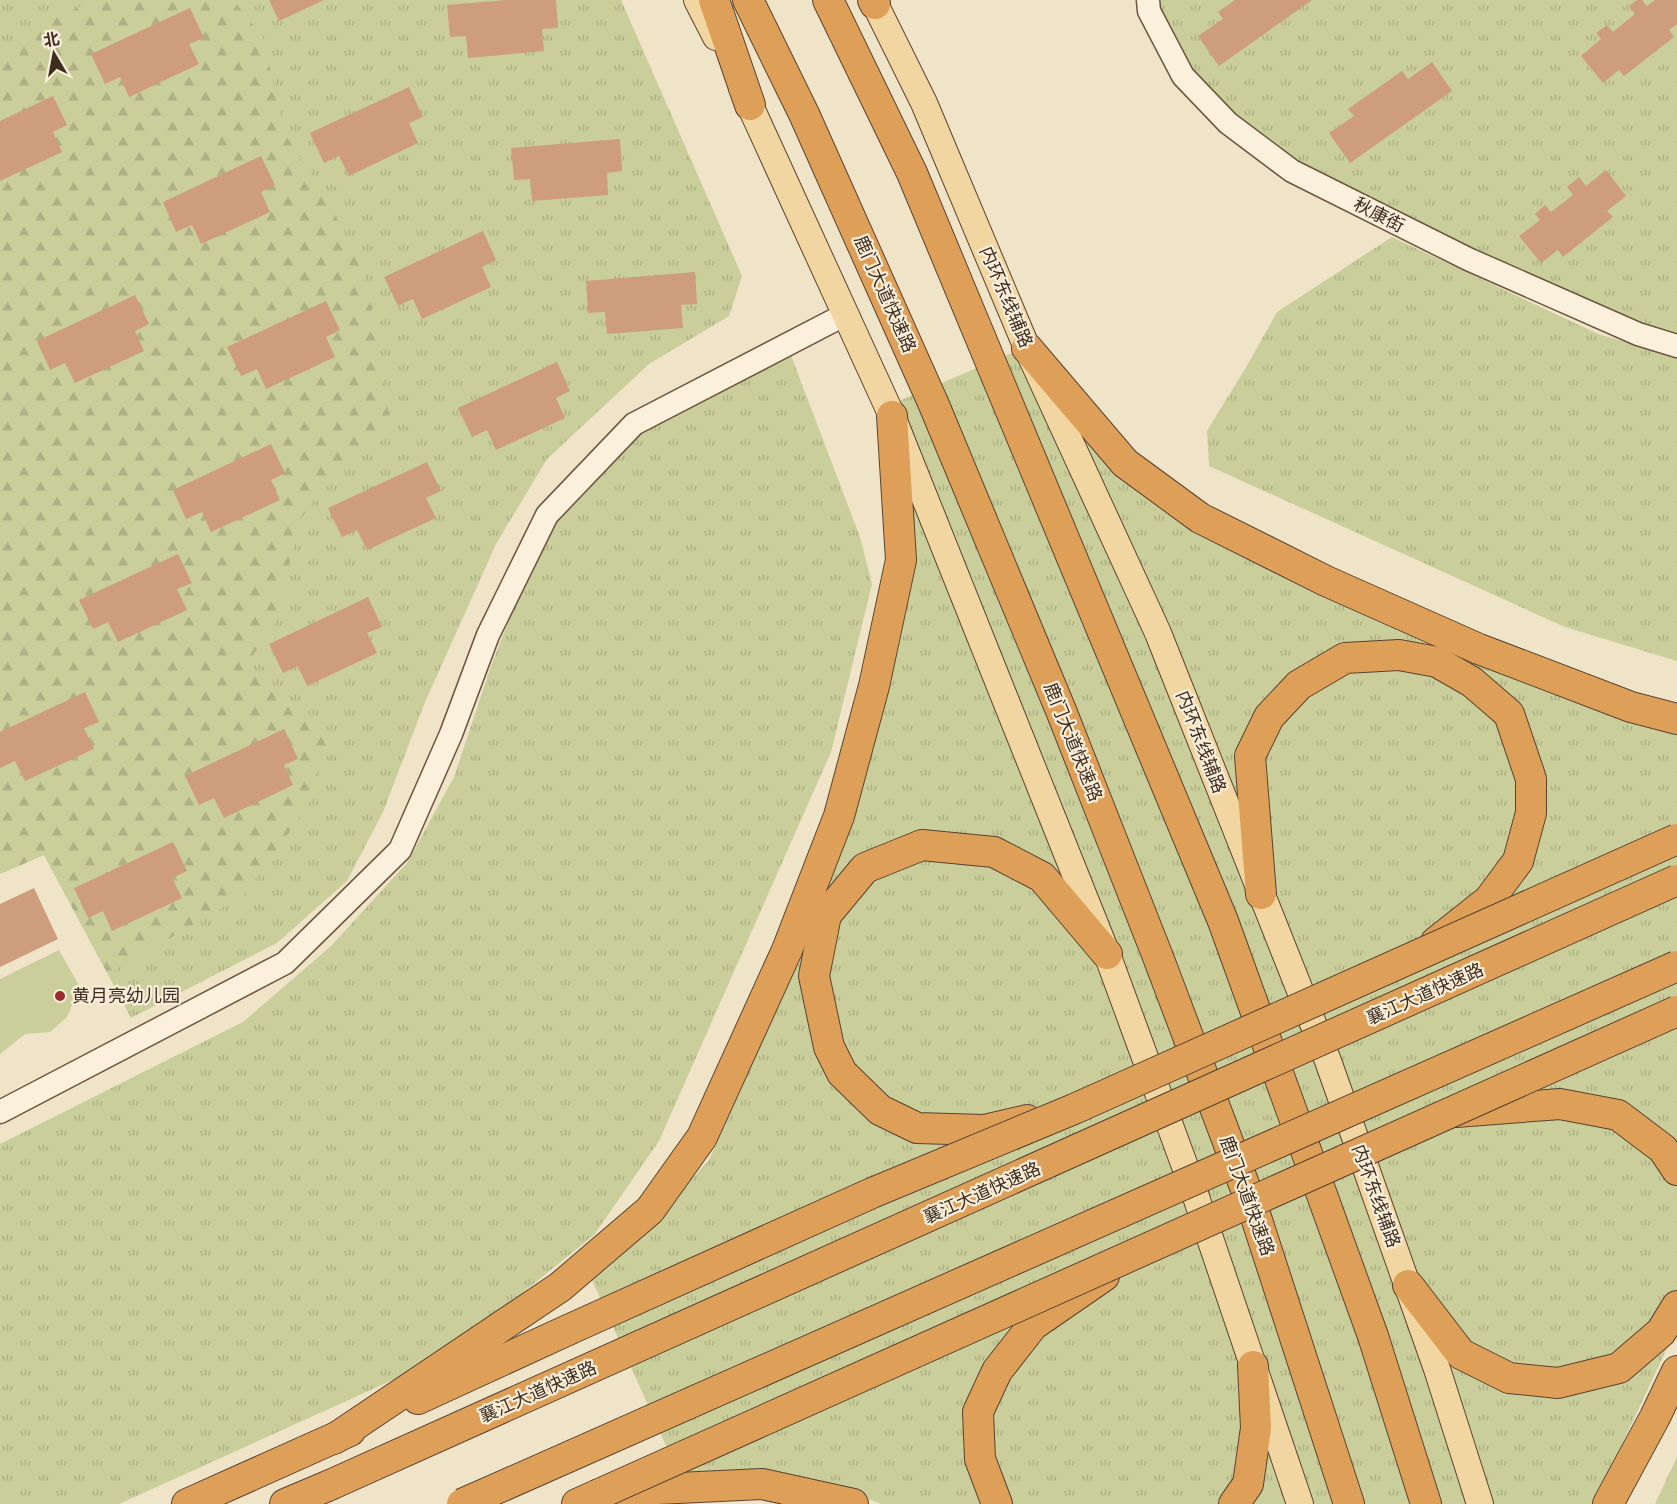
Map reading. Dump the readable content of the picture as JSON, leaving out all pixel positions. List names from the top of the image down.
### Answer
{
  "streets": {
    "highway": ["鹿门大道快速路", "襄江大道快速路"],
    "main road": ["内环东线辅路"],
    "street": ["秋康街"]
  },
  "places": ["黄月亮幼儿园"],
  "north": "top"
}
